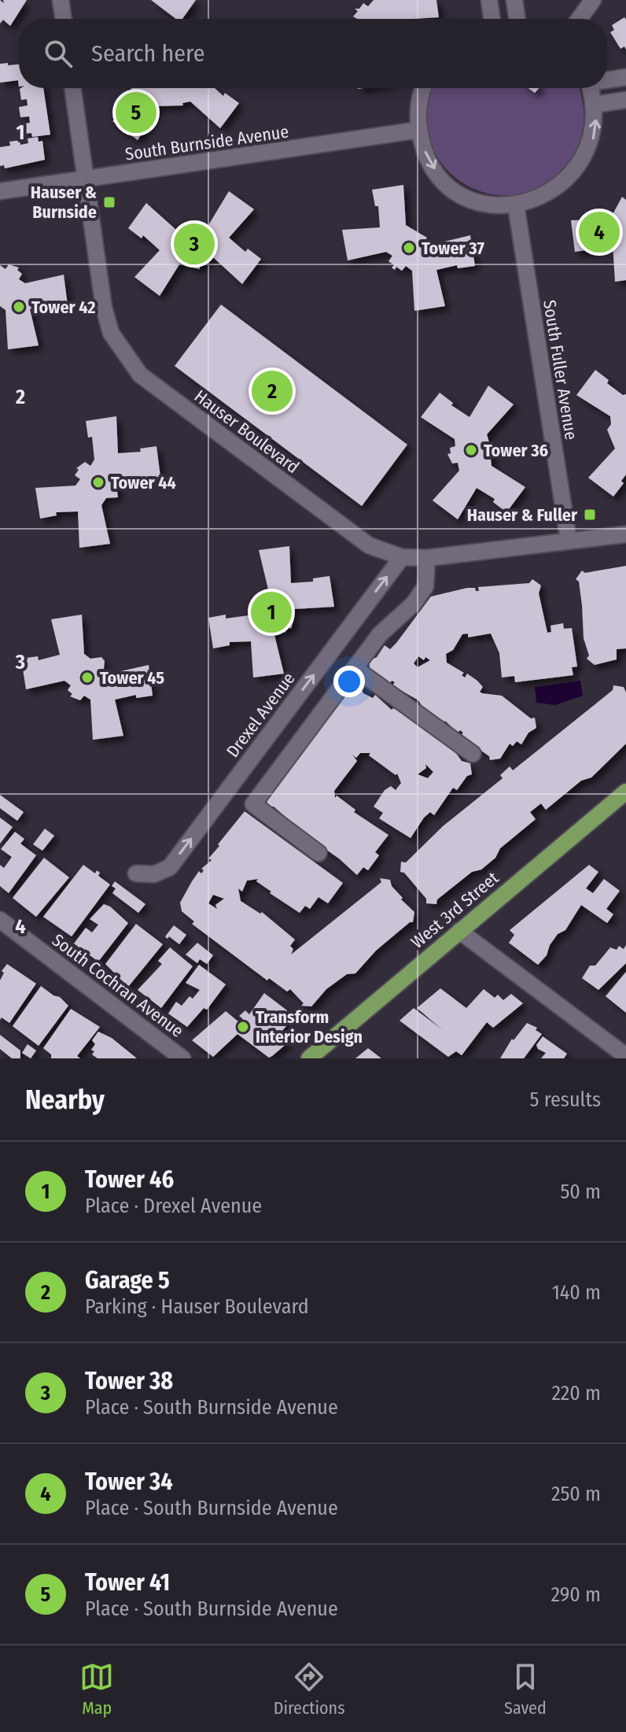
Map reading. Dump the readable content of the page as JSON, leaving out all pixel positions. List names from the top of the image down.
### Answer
{
  "streets": {
    "main road": ["West 3rd Street"],
    "street": [
      "South Burnside Avenue",
      "South Fuller Avenue",
      "Hauser Boulevard",
      "Drexel Avenue",
      "South Cochran Avenue"
    ]
  },
  "crossings": [
    ["South Burnside Avenue", "Hauser Boulevard"],
    ["South Fuller Avenue", "Hauser Boulevard"],
    ["Hauser Boulevard", "Drexel Avenue"]
  ],
  "one_way": ["Drexel Avenue"],
  "places": {
    "transit": ["Hauser & Burnside", "Hauser & Fuller"],
    "other": [
      "Tower 37",
      "Tower 42",
      "Tower 36",
      "Tower 44",
      "Tower 45",
      "Transform Interior Design"
    ]
  },
  "page": {
    "search": "Search here",
    "pins": [
      "5",
      "4",
      "3",
      "2",
      "1"
    ],
    "heading": ["Nearby", "5 results"],
    "list": [
      {
        "mark": "1",
        "name": "Tower 46",
        "note": "Place · Drexel Avenue",
        "value": "50 m"
      },
      {
        "mark": "2",
        "name": "Garage 5",
        "note": "Parking · Hauser Boulevard",
        "value": "140 m"
      },
      {
        "mark": "3",
        "name": "Tower 38",
        "note": "Place · South Burnside Avenue",
        "value": "220 m"
      },
      {
        "mark": "4",
        "name": "Tower 34",
        "note": "Place · South Burnside Avenue",
        "value": "250 m"
      },
      {
        "mark": "5",
        "name": "Tower 41",
        "note": "Place · South Burnside Avenue",
        "value": "290 m"
      }
    ],
    "nav": ["Map", "Directions", "Saved"]
  },
  "grid": {
    "rows": [
      "1",
      "2",
      "3",
      "4"
    ]
  }
}
